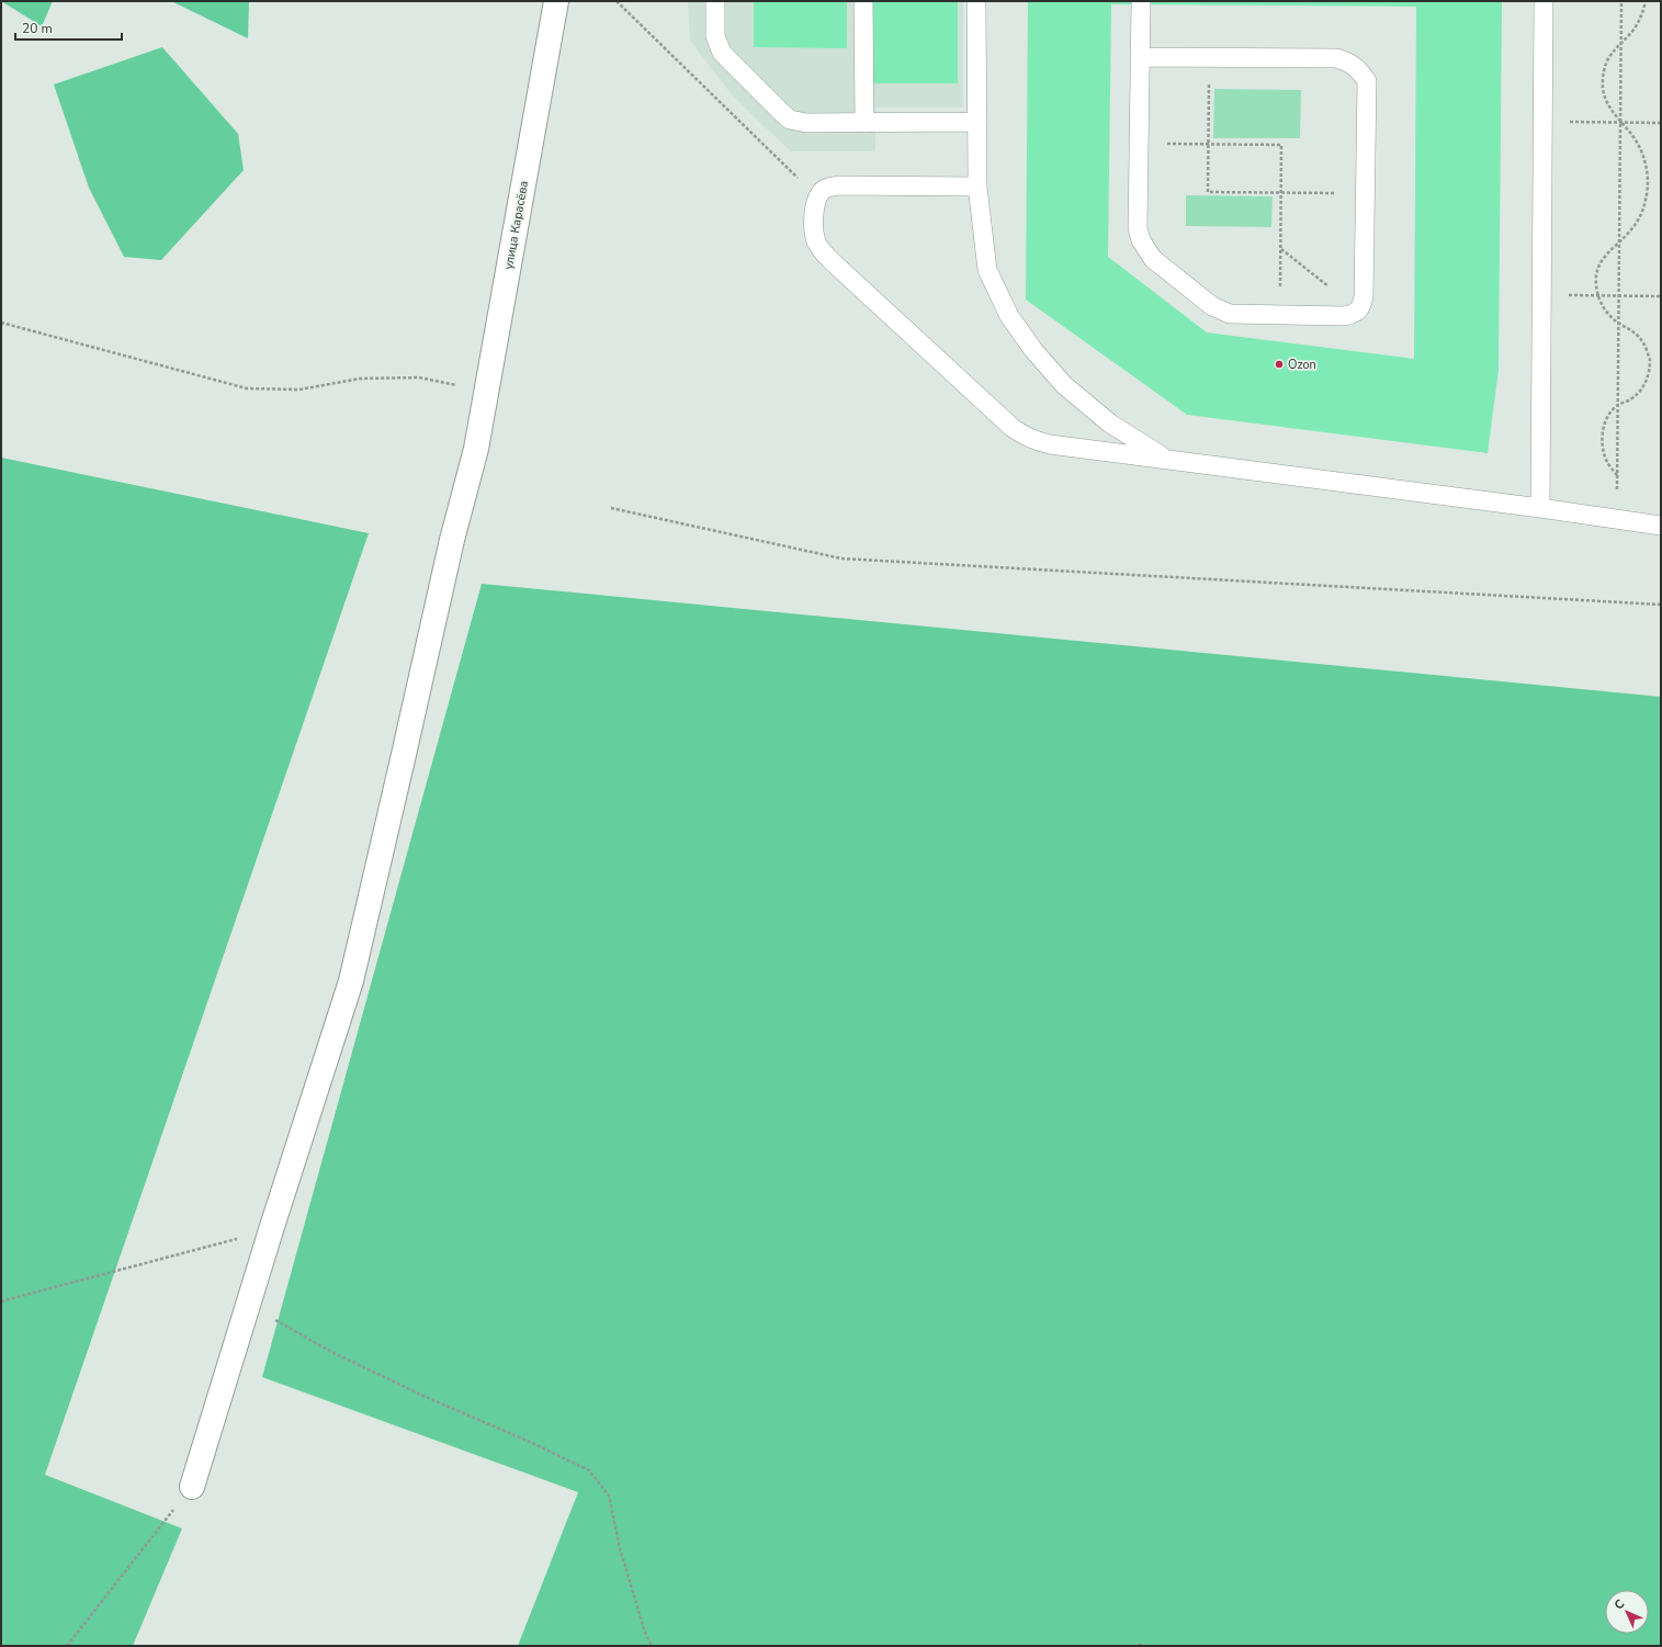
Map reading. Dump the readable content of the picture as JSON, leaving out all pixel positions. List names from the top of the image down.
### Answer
{
  "streets": {
    "street": ["улица Карасёва"]
  },
  "places": ["Ozon"],
  "scale_bar": "20 m",
  "north": "top left"
}
